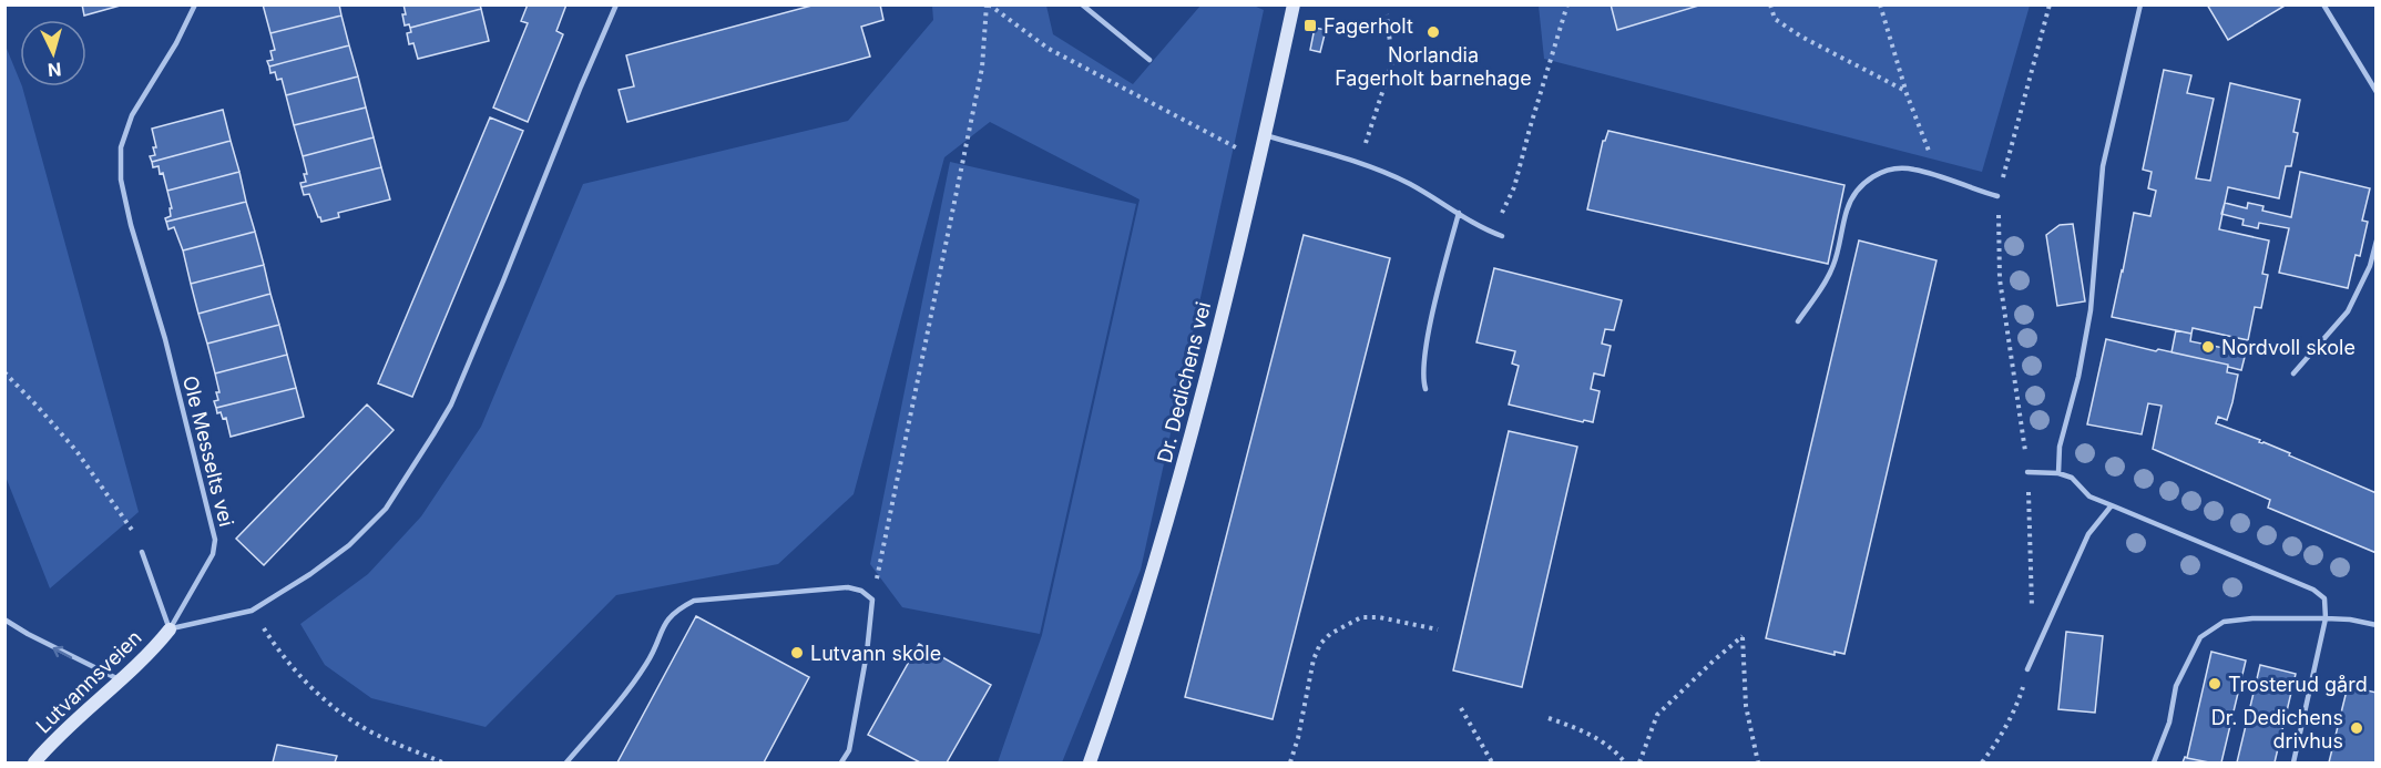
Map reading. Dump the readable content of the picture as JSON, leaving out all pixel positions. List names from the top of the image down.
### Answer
{
  "streets": {
    "street": ["Dr. Dedichens vei", "Lutvannsveien"],
    "lane": ["Ole Messelts vei"]
  },
  "crossings": [
    ["Ole Messelts vei", "Lutvannsveien"]
  ],
  "places": {
    "transit": ["Fagerholt"],
    "other": [
      "Norlandia Fagerholt barnehage",
      "Nordvoll skole",
      "Lutvann skole",
      "Trosterud gård",
      "Dr. Dedichens drivhus"
    ]
  },
  "north": "bottom"
}
